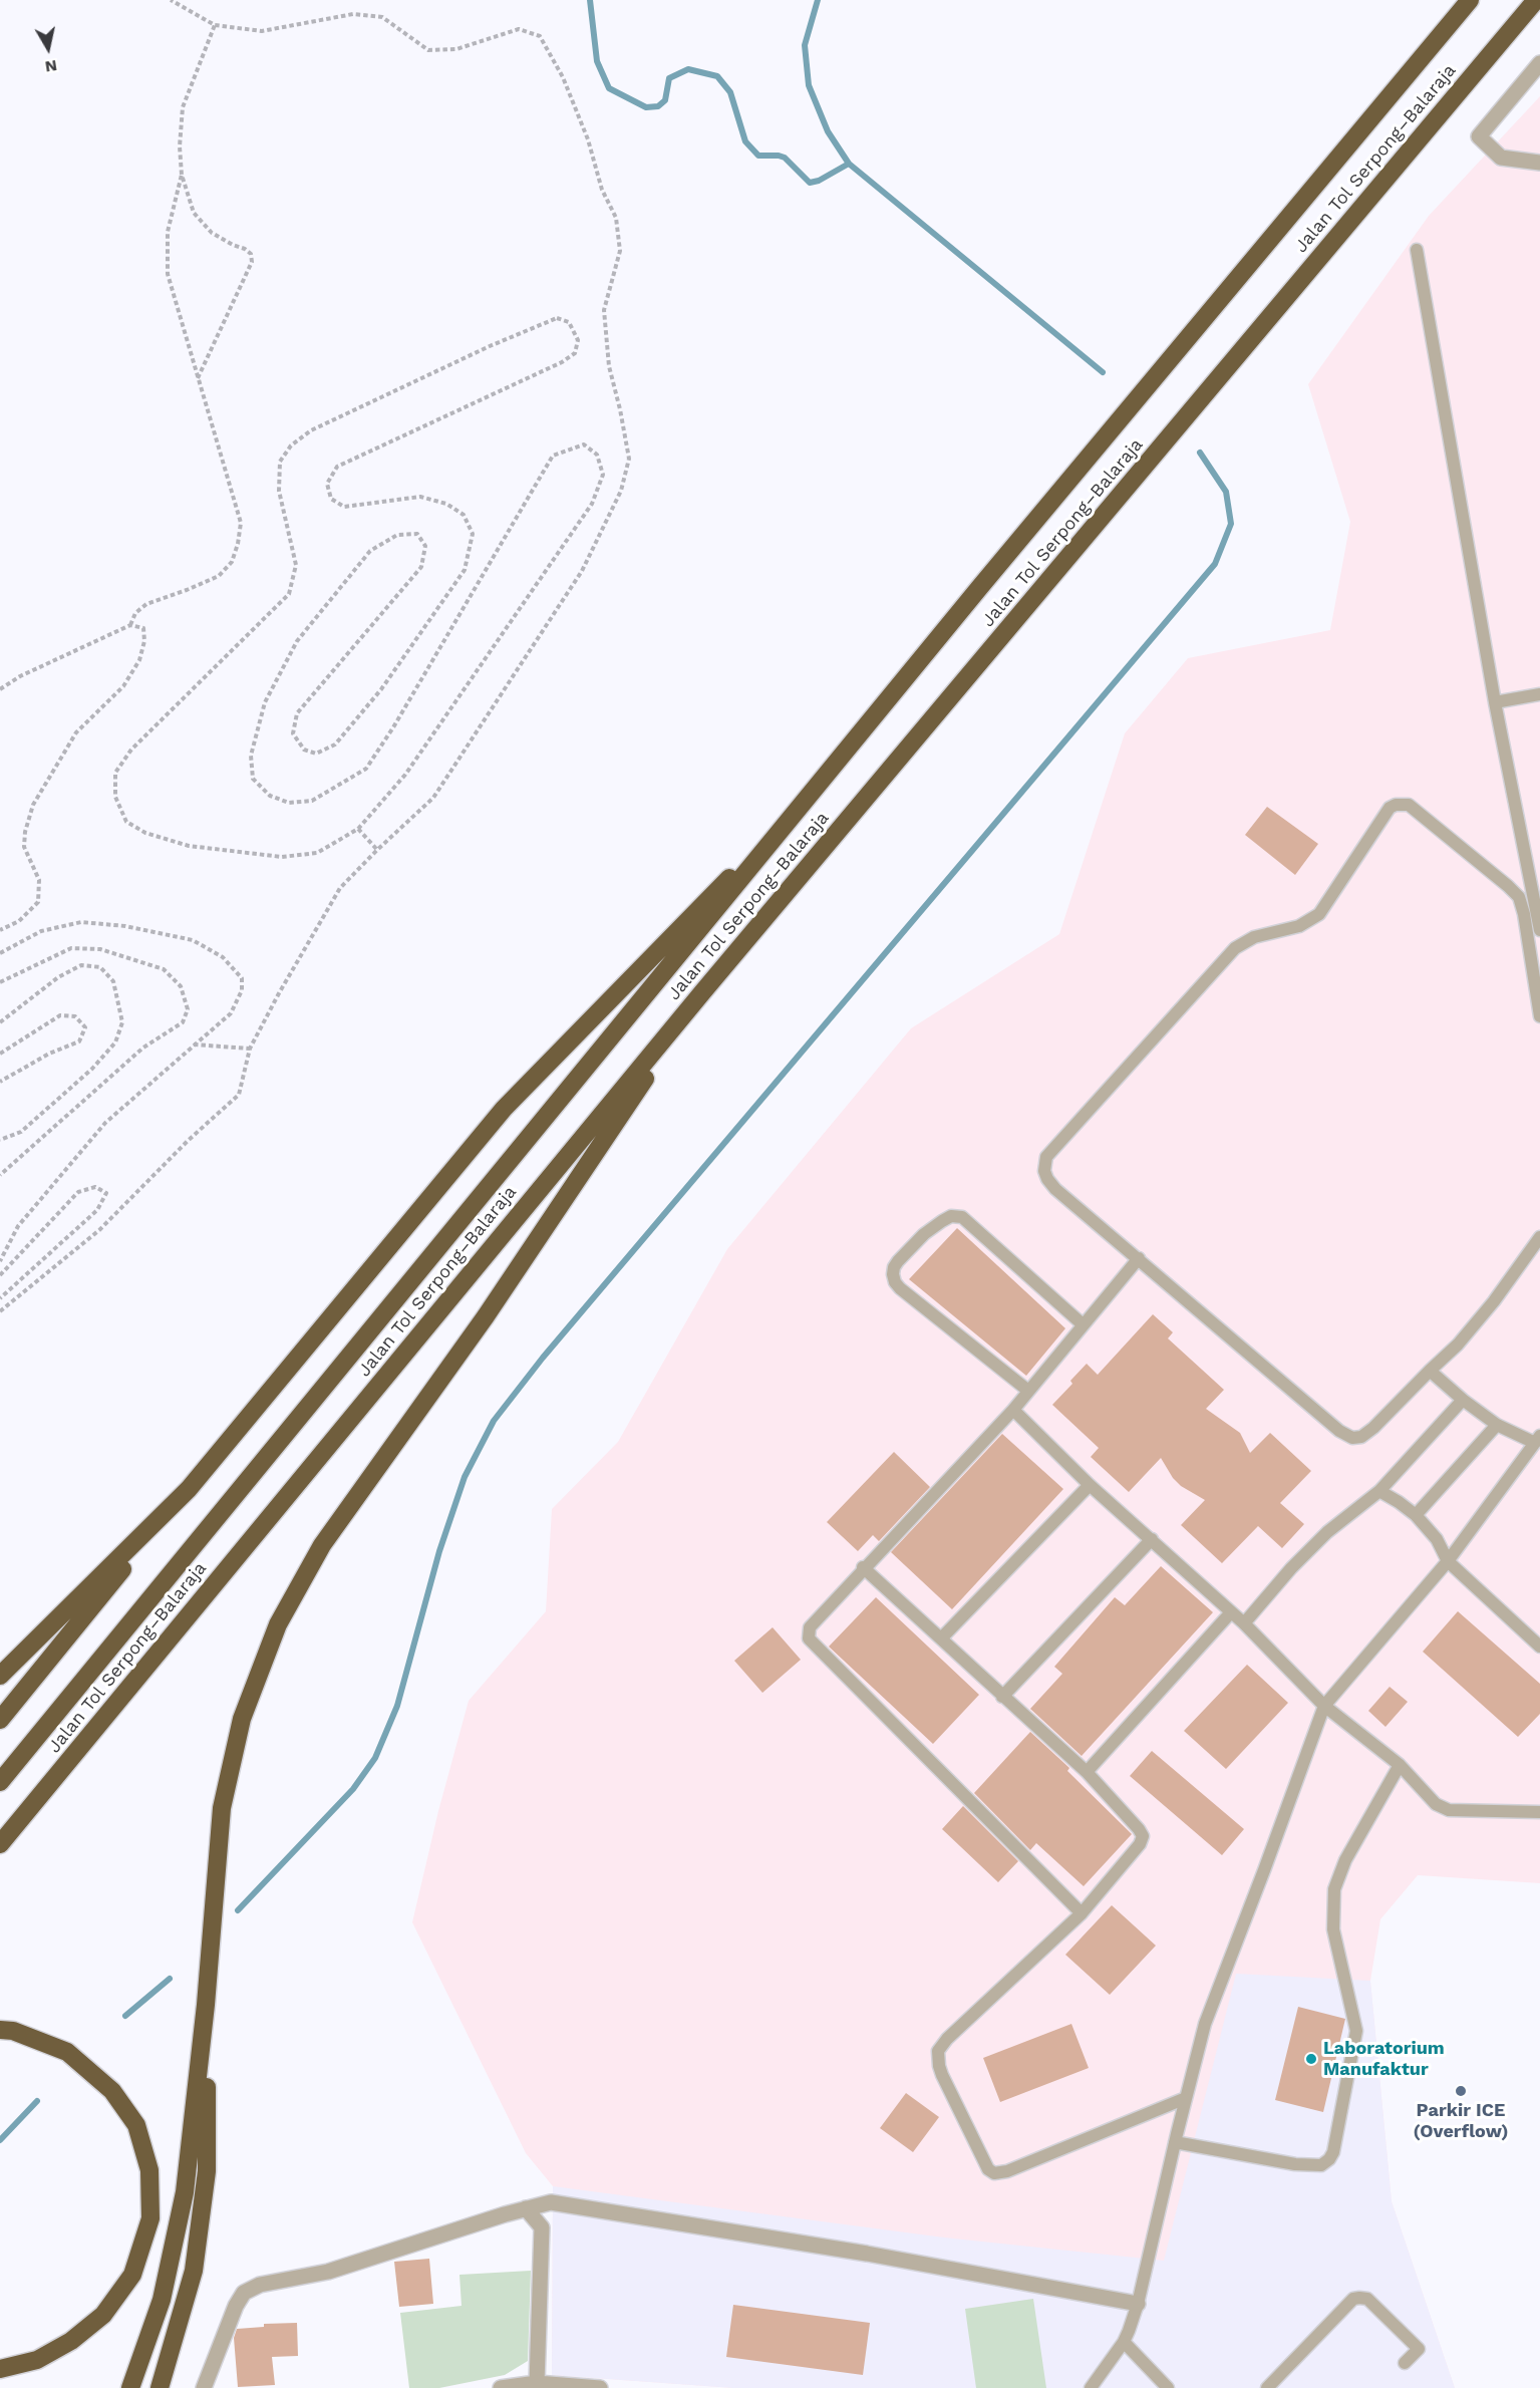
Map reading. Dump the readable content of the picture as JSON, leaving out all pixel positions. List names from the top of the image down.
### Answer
{
  "streets": {
    "highway": ["Jalan Tol Serpong–Balaraja"]
  },
  "places": ["Laboratorium Manufaktur", "Parkir ICE (Overflow)"],
  "north": "bottom"
}
